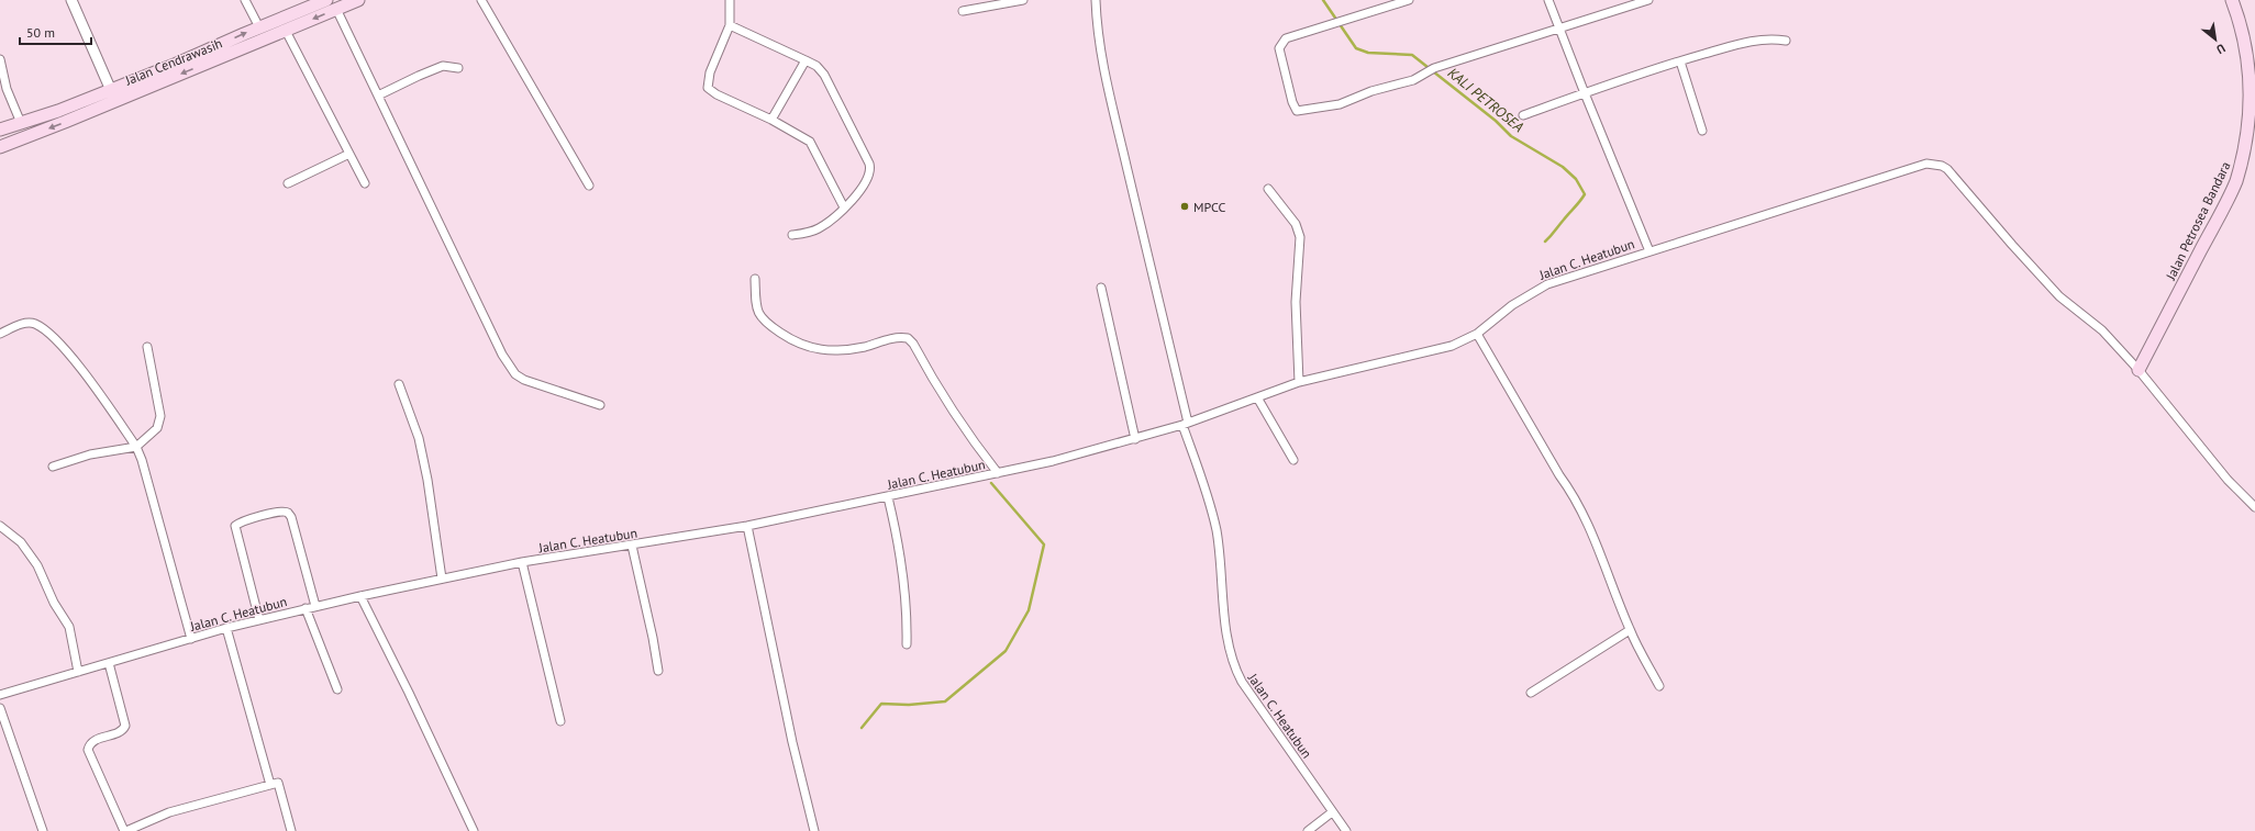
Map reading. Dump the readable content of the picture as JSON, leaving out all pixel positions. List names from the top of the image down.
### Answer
{
  "streets": {
    "main road": ["Jalan Cendrawasih", "Jalan Petrosea Bandara"],
    "street": ["Jalan C. Heatubun"]
  },
  "crossings": [
    ["Jalan Petrosea Bandara", "Jalan C. Heatubun"]
  ],
  "water": ["KALI PETROSEA"],
  "places": ["MPCC"],
  "scale_bar": "50 m",
  "north": "bottom right"
}
